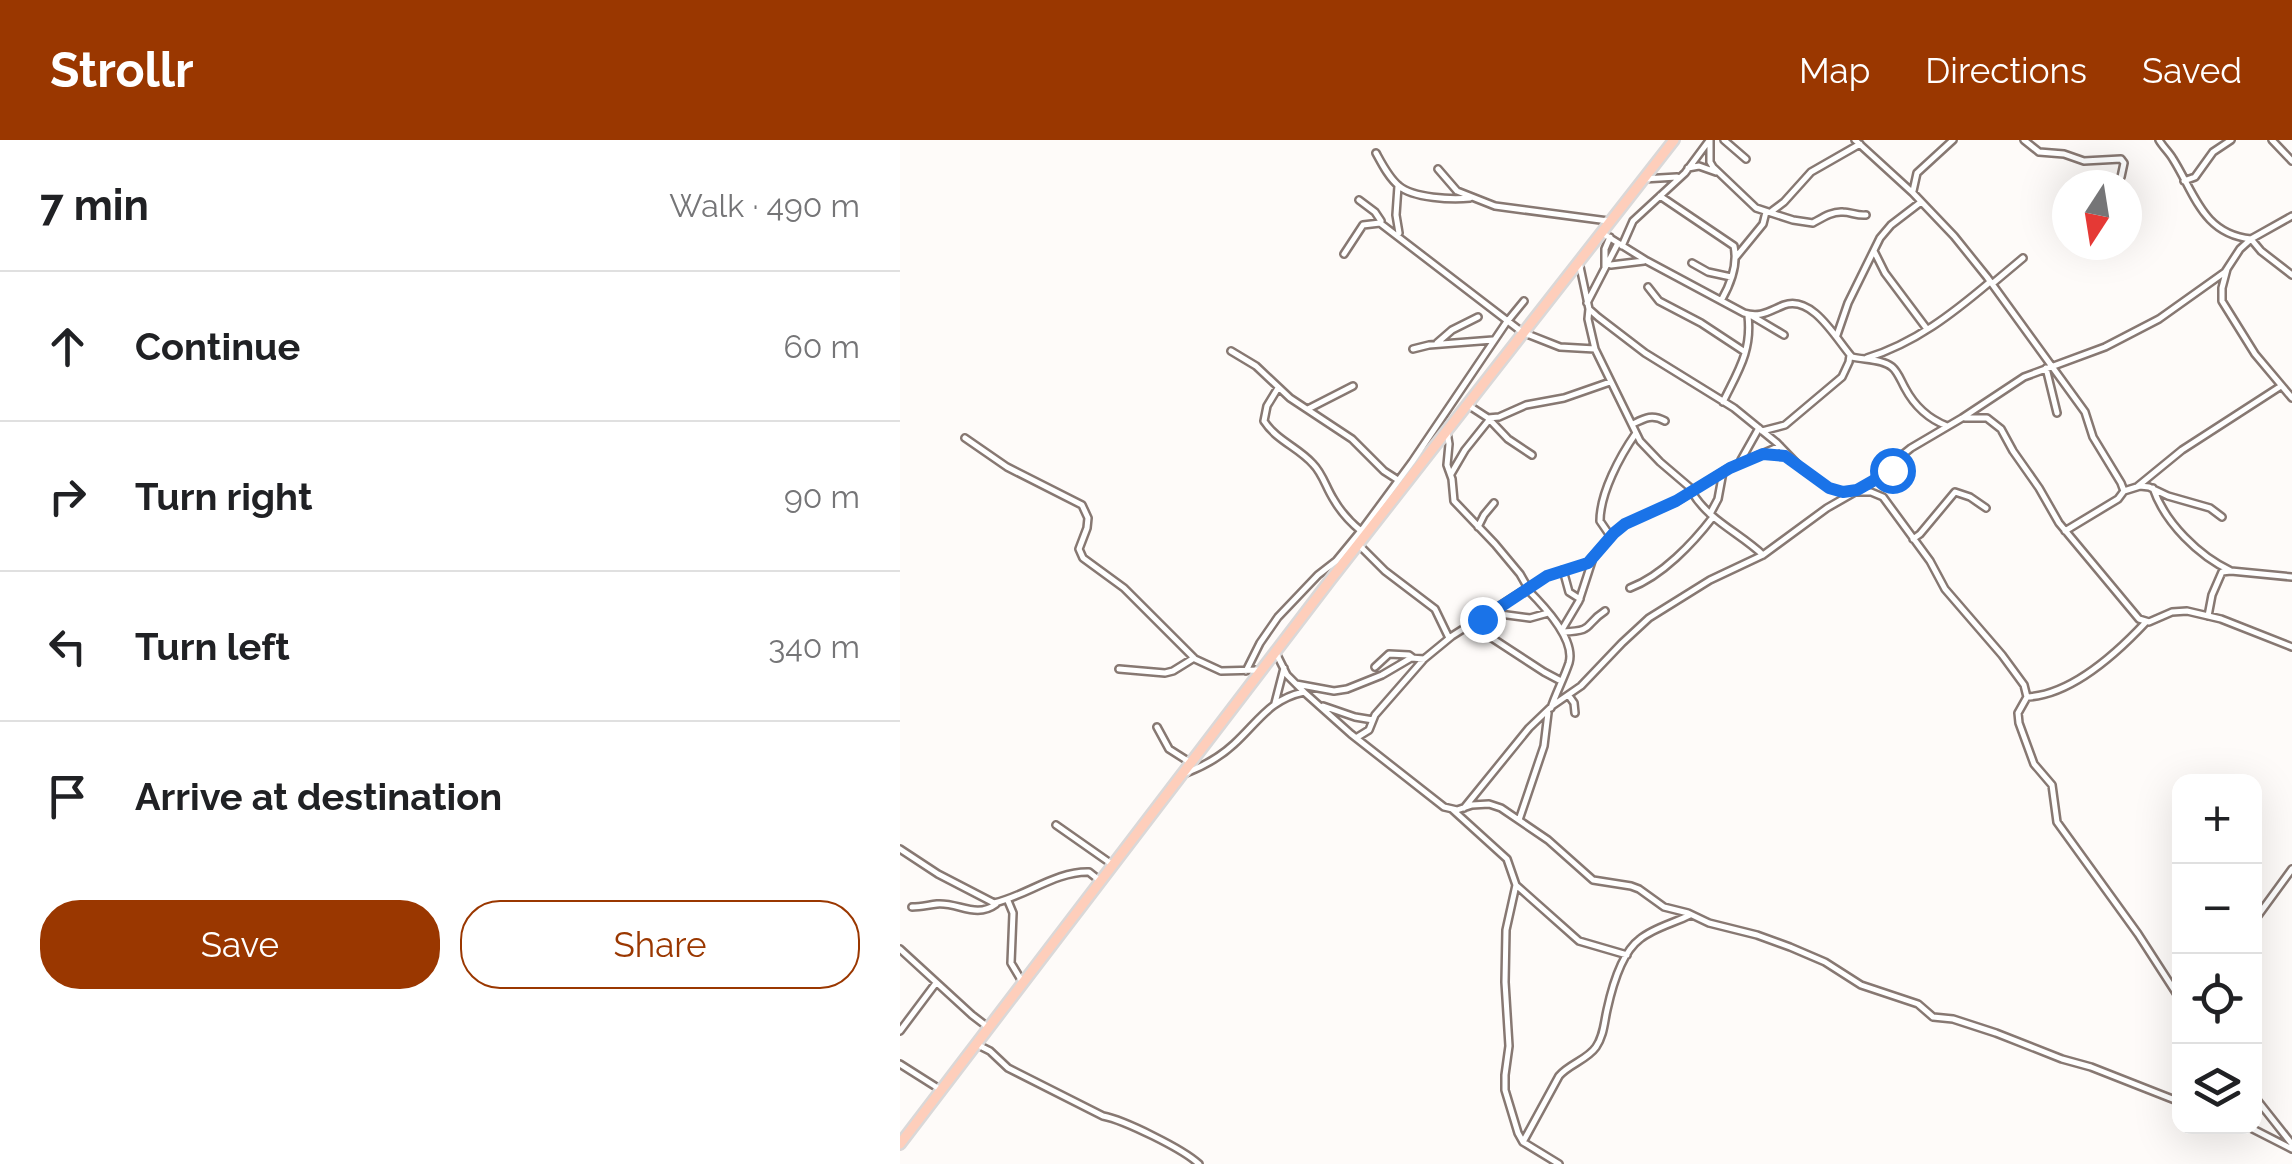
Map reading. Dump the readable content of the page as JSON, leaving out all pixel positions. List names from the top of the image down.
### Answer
{
  "north": "bottom",
  "page": {
    "header": "Strollr",
    "nav": ["Map", "Directions", "Saved"],
    "heading": ["7 min", "Walk · 490 m"],
    "list": [
      ["Continue", "60 m"],
      ["Turn right", "90 m"],
      ["Turn left", "340 m"],
      "Arrive at destination"
    ],
    "map_buttons": ["+", "−"],
    "buttons": ["Save", "Share"]
  }
}
